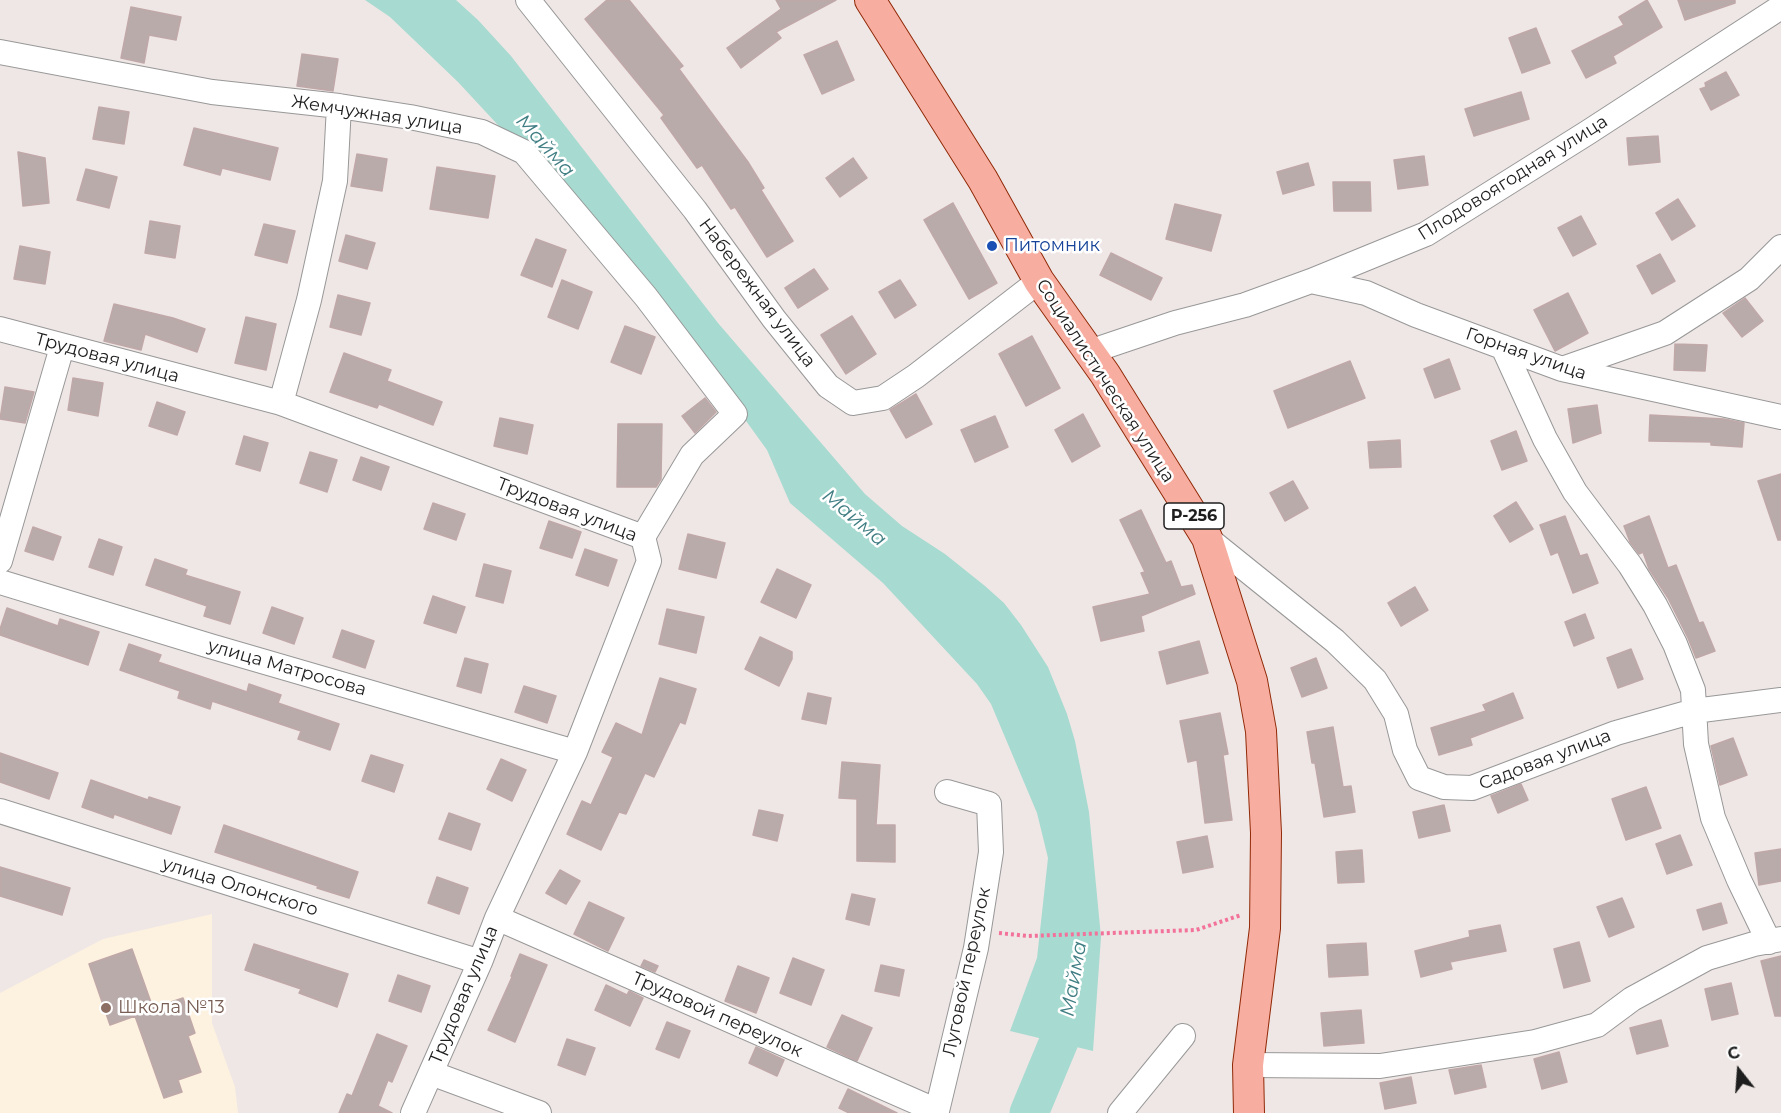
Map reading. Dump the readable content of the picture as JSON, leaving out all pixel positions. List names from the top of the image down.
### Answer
{
  "streets": {
    "main road": ["Социалистическая улица", "Р-256"],
    "street": [
      "Жемчужная улица",
      "Плодовоягодная улица",
      "Набережная улица",
      "Горная улица",
      "Трудовая улица",
      "улица Матросова",
      "Садовая улица",
      "улица Олонского",
      "Луговой переулок",
      "Трудовой переулок"
    ]
  },
  "crossings": [
    ["Жемчужная улица", "Трудовая улица"],
    ["Плодовоягодная улица", "Горная улица"],
    ["Плодовоягодная улица", "Социалистическая улица"],
    ["Набережная улица", "Социалистическая улица"],
    ["Трудовая улица", "улица Матросова"],
    ["Трудовая улица", "улица Олонского"],
    ["Трудовая улица", "Трудовой переулок"],
    ["Социалистическая улица", "Садовая улица"],
    ["Луговой переулок", "Трудовой переулок"]
  ],
  "water": ["Майма"],
  "places": ["Питомник", "Школа №13"],
  "north": "top"
}
